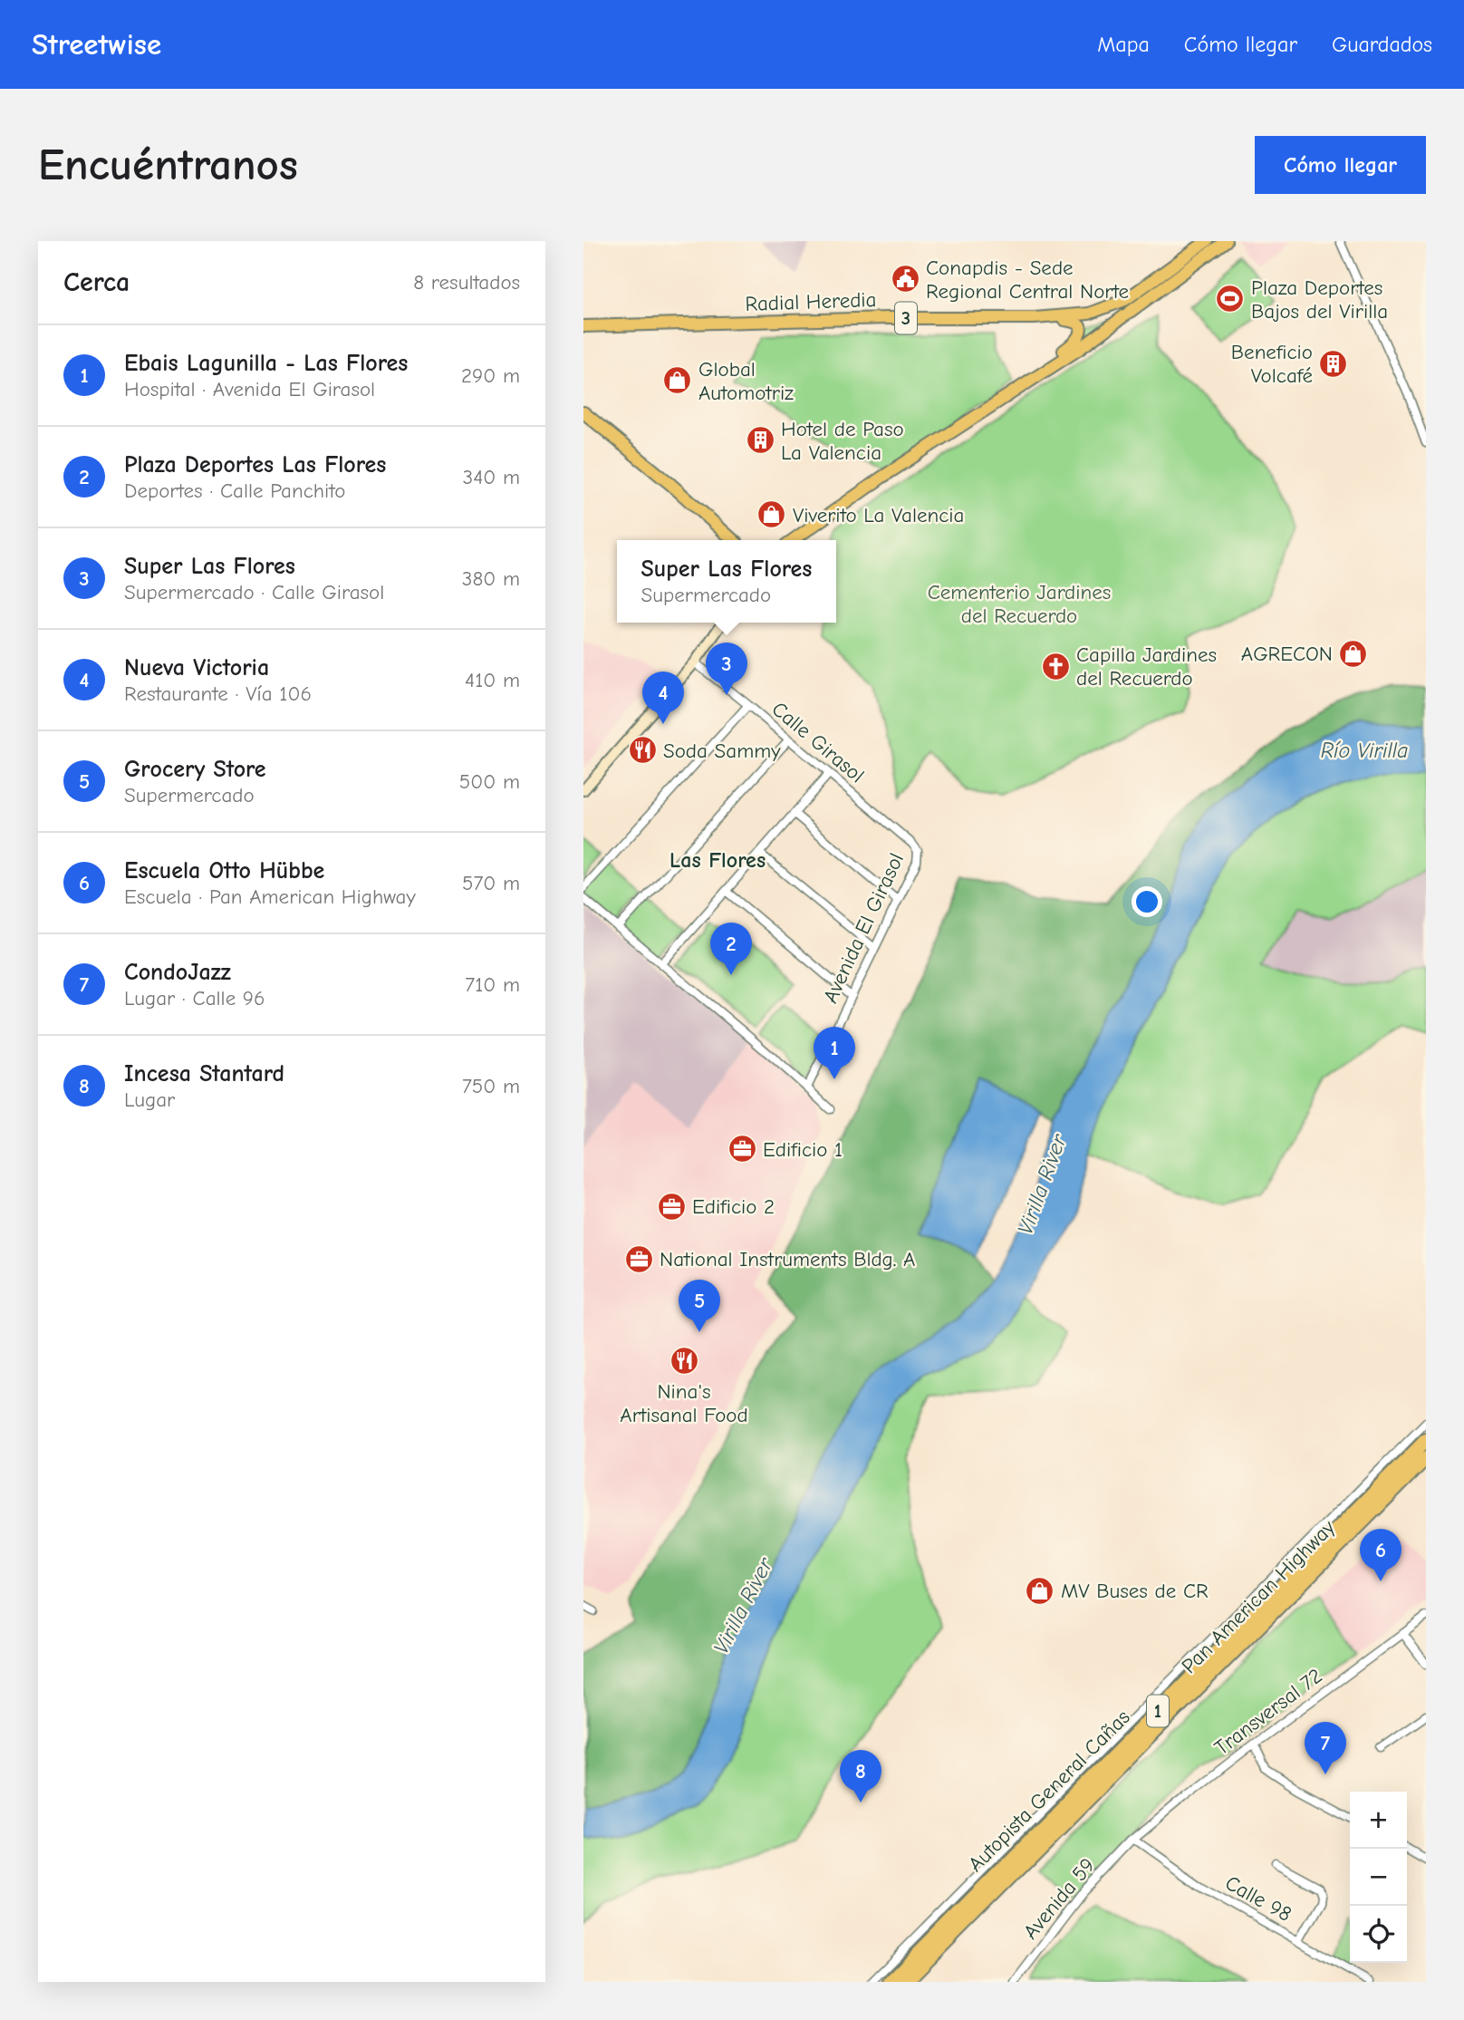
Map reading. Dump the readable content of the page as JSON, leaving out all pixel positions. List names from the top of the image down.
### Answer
{
  "streets": {
    "highway": ["Pan American Highway", "1", "Autopista General Cañas"],
    "main road": ["Radial Heredia", "3"],
    "street": [
      "Calle Girasol",
      "Avenida El Girasol",
      "Transversal 72",
      "Avenida 59",
      "Calle 98"
    ]
  },
  "crossings": [
    ["Calle Girasol", "Avenida El Girasol"],
    ["Transversal 72", "Avenida 59"],
    ["Transversal 72", "Calle 98"],
    ["Avenida 59", "Calle 98"]
  ],
  "districts": ["Las Flores"],
  "water": ["Río Virilla", "Virilla River"],
  "parks": ["Cementerio Jardines del Recuerdo"],
  "places": {
    "public building": ["Conapdis - Sede Regional Central Norte"],
    "sports": ["Plaza Deportes Bajos del Virilla"],
    "building": ["Beneficio Volcafé", "Hotel de Paso La Valencia"],
    "shop": [
      "Global Automotriz",
      "Viverito La Valencia",
      "AGRECON",
      "MV Buses de CR"
    ],
    "church": ["Capilla Jardines del Recuerdo"],
    "restaurant": ["Soda Sammy", "Nina's Artisanal Food"],
    "office": ["Edificio 1", "Edificio 2", "National Instruments Bldg. A"]
  },
  "page": {
    "header": "Streetwise",
    "nav": ["Mapa", "Cómo llegar", "Guardados"],
    "buttons": "Cómo llegar",
    "title": "Encuéntranos",
    "heading": ["Cerca", "8 resultados"],
    "list": [
      {
        "mark": "1",
        "name": "Ebais Lagunilla - Las Flores",
        "note": "Hospital · Avenida El Girasol",
        "value": "290 m"
      },
      {
        "mark": "2",
        "name": "Plaza Deportes Las Flores",
        "note": "Deportes · Calle Panchito",
        "value": "340 m"
      },
      {
        "mark": "3",
        "name": "Super Las Flores",
        "note": "Supermercado · Calle Girasol",
        "value": "380 m"
      },
      {
        "mark": "4",
        "name": "Nueva Victoria",
        "note": "Restaurante · Vía 106",
        "value": "410 m"
      },
      {
        "mark": "5",
        "name": "Grocery Store",
        "note": "Supermercado",
        "value": "500 m"
      },
      {
        "mark": "6",
        "name": "Escuela Otto Hübbe",
        "note": "Escuela · Pan American Highway",
        "value": "570 m"
      },
      {
        "mark": "7",
        "name": "CondoJazz",
        "note": "Lugar · Calle 96",
        "value": "710 m"
      },
      {
        "mark": "8",
        "name": "Incesa Stantard",
        "note": "Lugar",
        "value": "750 m"
      }
    ],
    "popup": ["Super Las Flores", "Supermercado"],
    "pins": [
      "3",
      "4",
      "2",
      "1",
      "5",
      "6",
      "7",
      "8"
    ],
    "map_buttons": ["+", "−"]
  }
}
